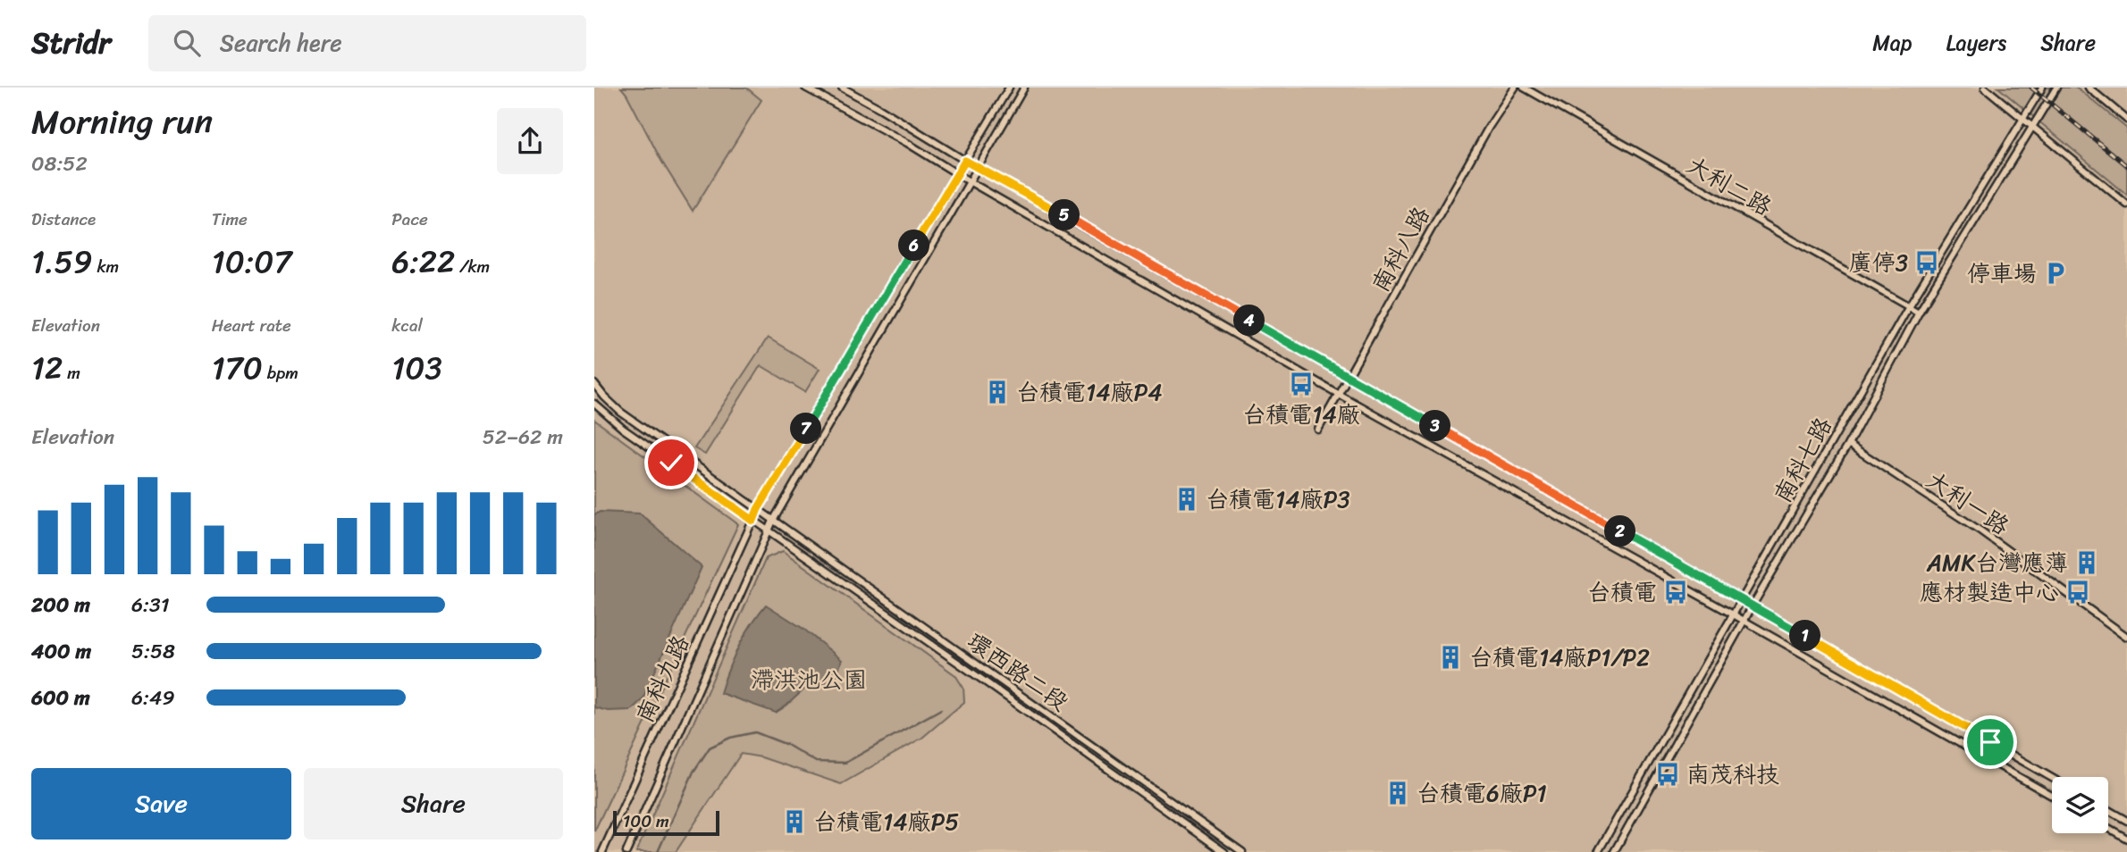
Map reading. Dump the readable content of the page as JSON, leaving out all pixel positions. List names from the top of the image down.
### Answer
{
  "streets": {
    "street": [
      "大利二路",
      "南科八路",
      "南科七路",
      "大利一路",
      "環西路二段",
      "南科九路"
    ]
  },
  "crossings": [
    ["大利二路", "南科七路"],
    ["南科七路", "大利一路"],
    ["環西路二段", "南科九路"]
  ],
  "parks": ["滯洪池公園"],
  "places": {
    "bus stop": [
      "廣停3",
      "台積電14廠",
      "台積電",
      "應材製造中心",
      "南茂科技"
    ],
    "parking": ["停車場"],
    "building": [
      "台積電14廠P4",
      "台積電14廠P3",
      "AMK台灣應薄",
      "台積電14廠P1/P2",
      "台積電6廠P1",
      "台積電14廠P5"
    ]
  },
  "scale_bar": "100 m",
  "page": {
    "header": "Stridr",
    "search": "Search here",
    "nav": ["Map", "Layers", "Share"],
    "heading": ["Morning run", "08:52"],
    "stats": [
      ["Distance", "1.59 km"],
      ["Time", "10:07"],
      ["Pace", "6:22 /km"],
      ["Elevation", "12 m"],
      ["Heart rate", "170 bpm"],
      ["kcal", "103"]
    ],
    "pins": [
      "5",
      "6",
      "4",
      "3",
      "7",
      "2",
      "1"
    ],
    "chart": ["Elevation", "52–62 m"],
    "list": [
      {
        "name": "200 m",
        "note": "6:31"
      },
      {
        "name": "400 m",
        "note": "5:58"
      },
      {
        "name": "600 m",
        "note": "6:49"
      }
    ],
    "buttons": ["Save", "Share"],
    "scale": "100 m"
  }
}
